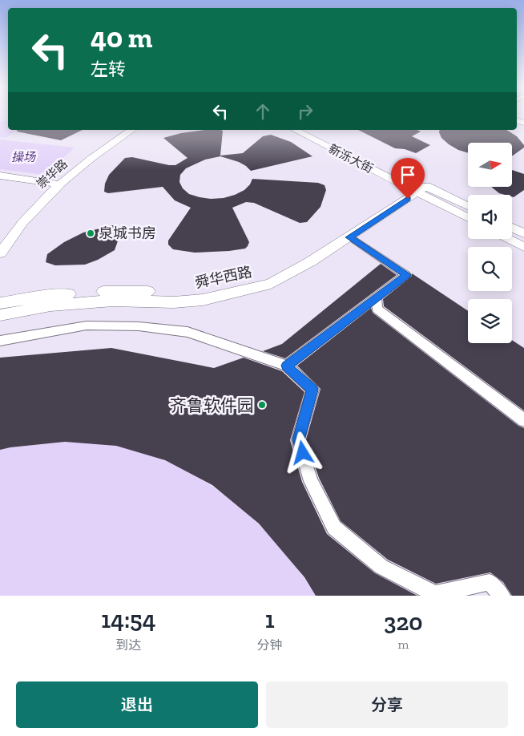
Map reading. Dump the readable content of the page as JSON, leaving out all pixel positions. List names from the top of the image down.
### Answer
{
  "streets": {
    "main road": ["新泺大街", "崇华路", "舜华西路"]
  },
  "crossings": [
    ["新泺大街", "舜华西路"]
  ],
  "parks": ["操场"],
  "places": ["泉城书房", "齐鲁软件园"],
  "north": "right",
  "page": {
    "turn": ["40 m", "左转"],
    "eta": [
      "14:54",
      "到达",
      "1",
      "分钟",
      "320",
      "m"
    ],
    "buttons": ["退出", "分享"]
  }
}
